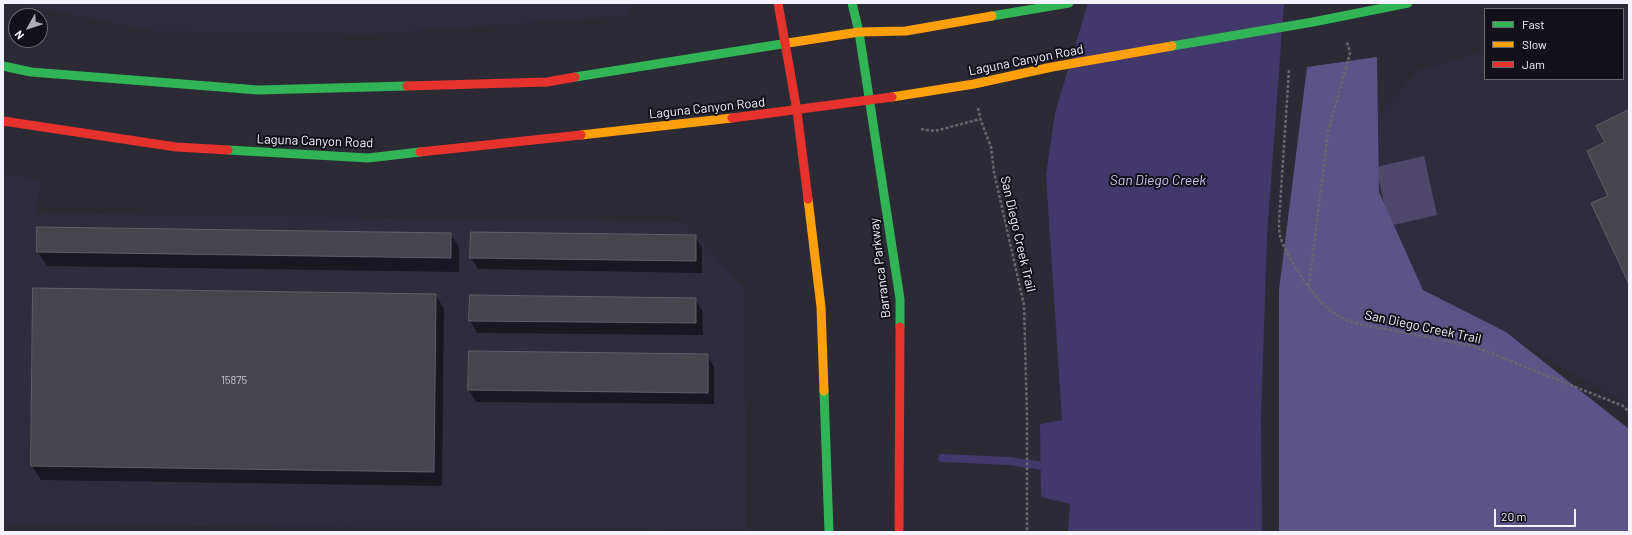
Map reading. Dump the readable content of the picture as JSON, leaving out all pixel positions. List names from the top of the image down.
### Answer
{
  "streets": {
    "main road": ["Laguna Canyon Road", "Barranca Parkway"],
    "path": ["San Diego Creek Trail"]
  },
  "crossings": [
    ["Laguna Canyon Road", "Barranca Parkway"]
  ],
  "water": ["San Diego Creek"],
  "house_numbers": ["15875"],
  "legend": ["Fast", "Slow", "Jam"],
  "scale_bar": "20 m",
  "north": "bottom left"
}
